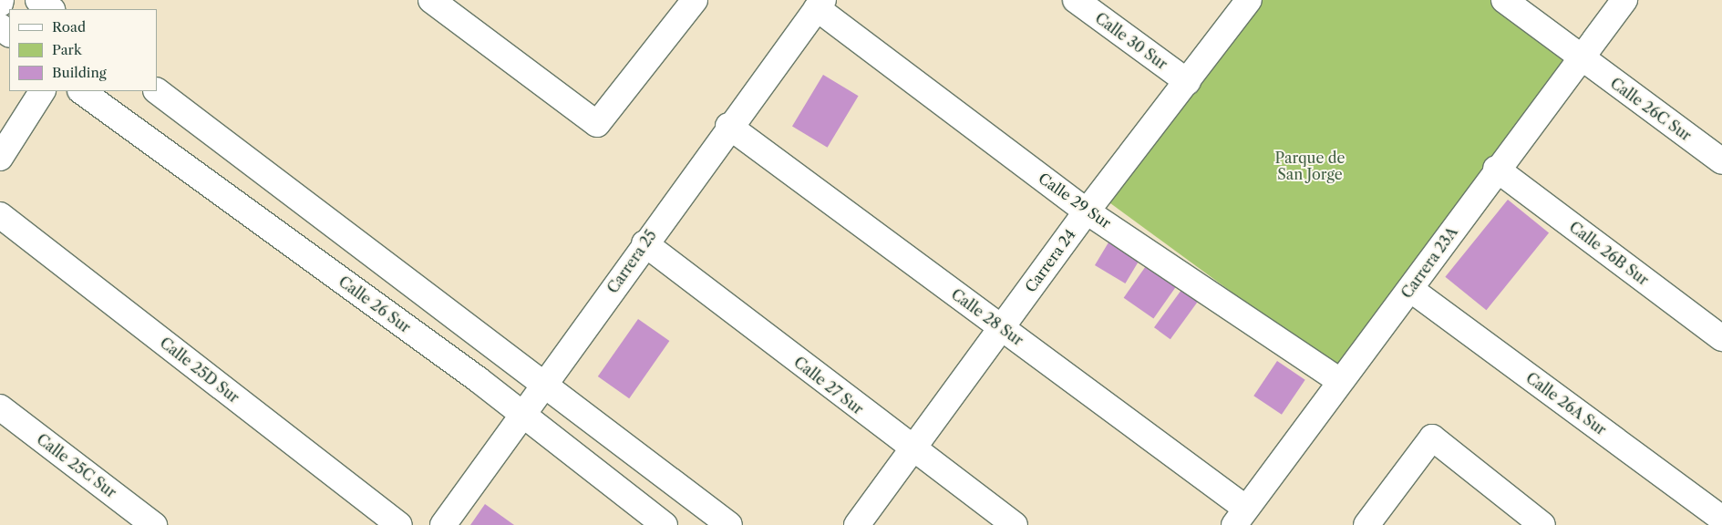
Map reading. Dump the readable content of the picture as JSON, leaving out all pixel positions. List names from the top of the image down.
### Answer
{
  "streets": {
    "street": [
      "Calle 30 Sur",
      "Calle 26C Sur",
      "Calle 29 Sur",
      "Calle 26B Sur",
      "Carrera 24",
      "Carrera 25",
      "Carrera 23A",
      "Calle 26 Sur",
      "Calle 28 Sur",
      "Calle 25D Sur",
      "Calle 27 Sur",
      "Calle 26A Sur",
      "Calle 25C Sur"
    ]
  },
  "crossings": [
    ["Calle 30 Sur", "Carrera 24"],
    ["Calle 26C Sur", "Carrera 23A"],
    ["Calle 29 Sur", "Carrera 24"],
    ["Calle 29 Sur", "Carrera 25"],
    ["Calle 29 Sur", "Carrera 23A"],
    ["Calle 26B Sur", "Carrera 23A"],
    ["Carrera 24", "Calle 28 Sur"],
    ["Carrera 24", "Calle 27 Sur"],
    ["Carrera 25", "Calle 26 Sur"],
    ["Carrera 25", "Calle 28 Sur"],
    ["Carrera 25", "Calle 27 Sur"],
    ["Carrera 23A", "Calle 28 Sur"],
    ["Carrera 23A", "Calle 26A Sur"]
  ],
  "parks": ["Parque de San Jorge"],
  "legend": ["Road", "Park", "Building"]
}
